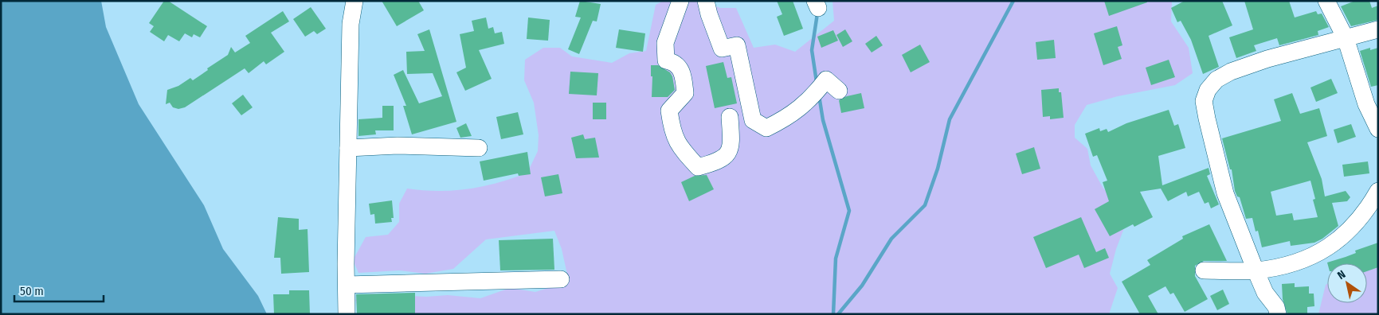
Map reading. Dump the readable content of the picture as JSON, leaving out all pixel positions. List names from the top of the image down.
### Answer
{
  "scale_bar": "50 m",
  "north": "top left"
}
